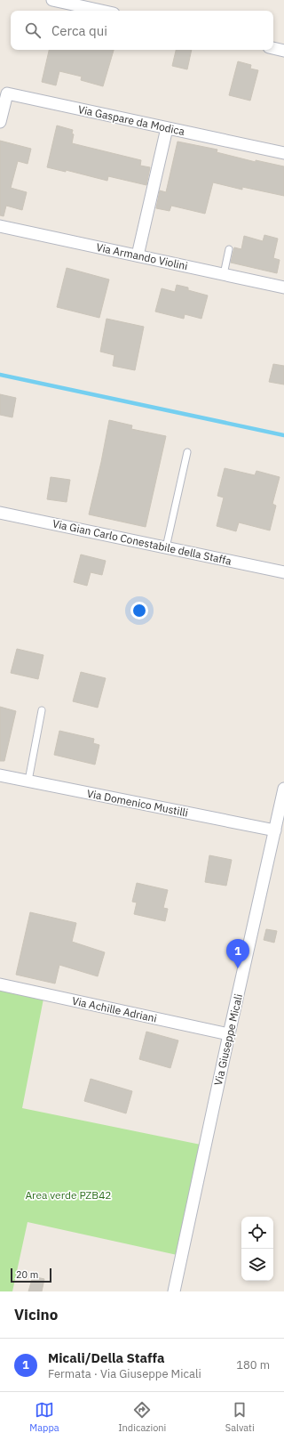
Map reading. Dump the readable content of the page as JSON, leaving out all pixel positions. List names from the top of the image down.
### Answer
{
  "streets": {
    "street": [
      "Via Gaspare da Modica",
      "Via Armando Violini",
      "Via Gian Carlo Conestabile della Staffa",
      "Via Domenico Mustilli",
      "Via Achille Adriani",
      "Via Giuseppe Micali"
    ]
  },
  "crossings": [
    ["Via Domenico Mustilli", "Via Giuseppe Micali"],
    ["Via Achille Adriani", "Via Giuseppe Micali"]
  ],
  "parks": ["Area verde PZB42"],
  "scale_bar": "20 m",
  "page": {
    "search": "Cerca qui",
    "pins": "1",
    "scale": "20 m",
    "heading": "Vicino",
    "list": [
      {
        "mark": "1",
        "name": "Micali/Della Staffa",
        "note": "Fermata · Via Giuseppe Micali",
        "value": "180 m"
      }
    ],
    "nav": ["Mappa", "Indicazioni", "Salvati"]
  }
}
